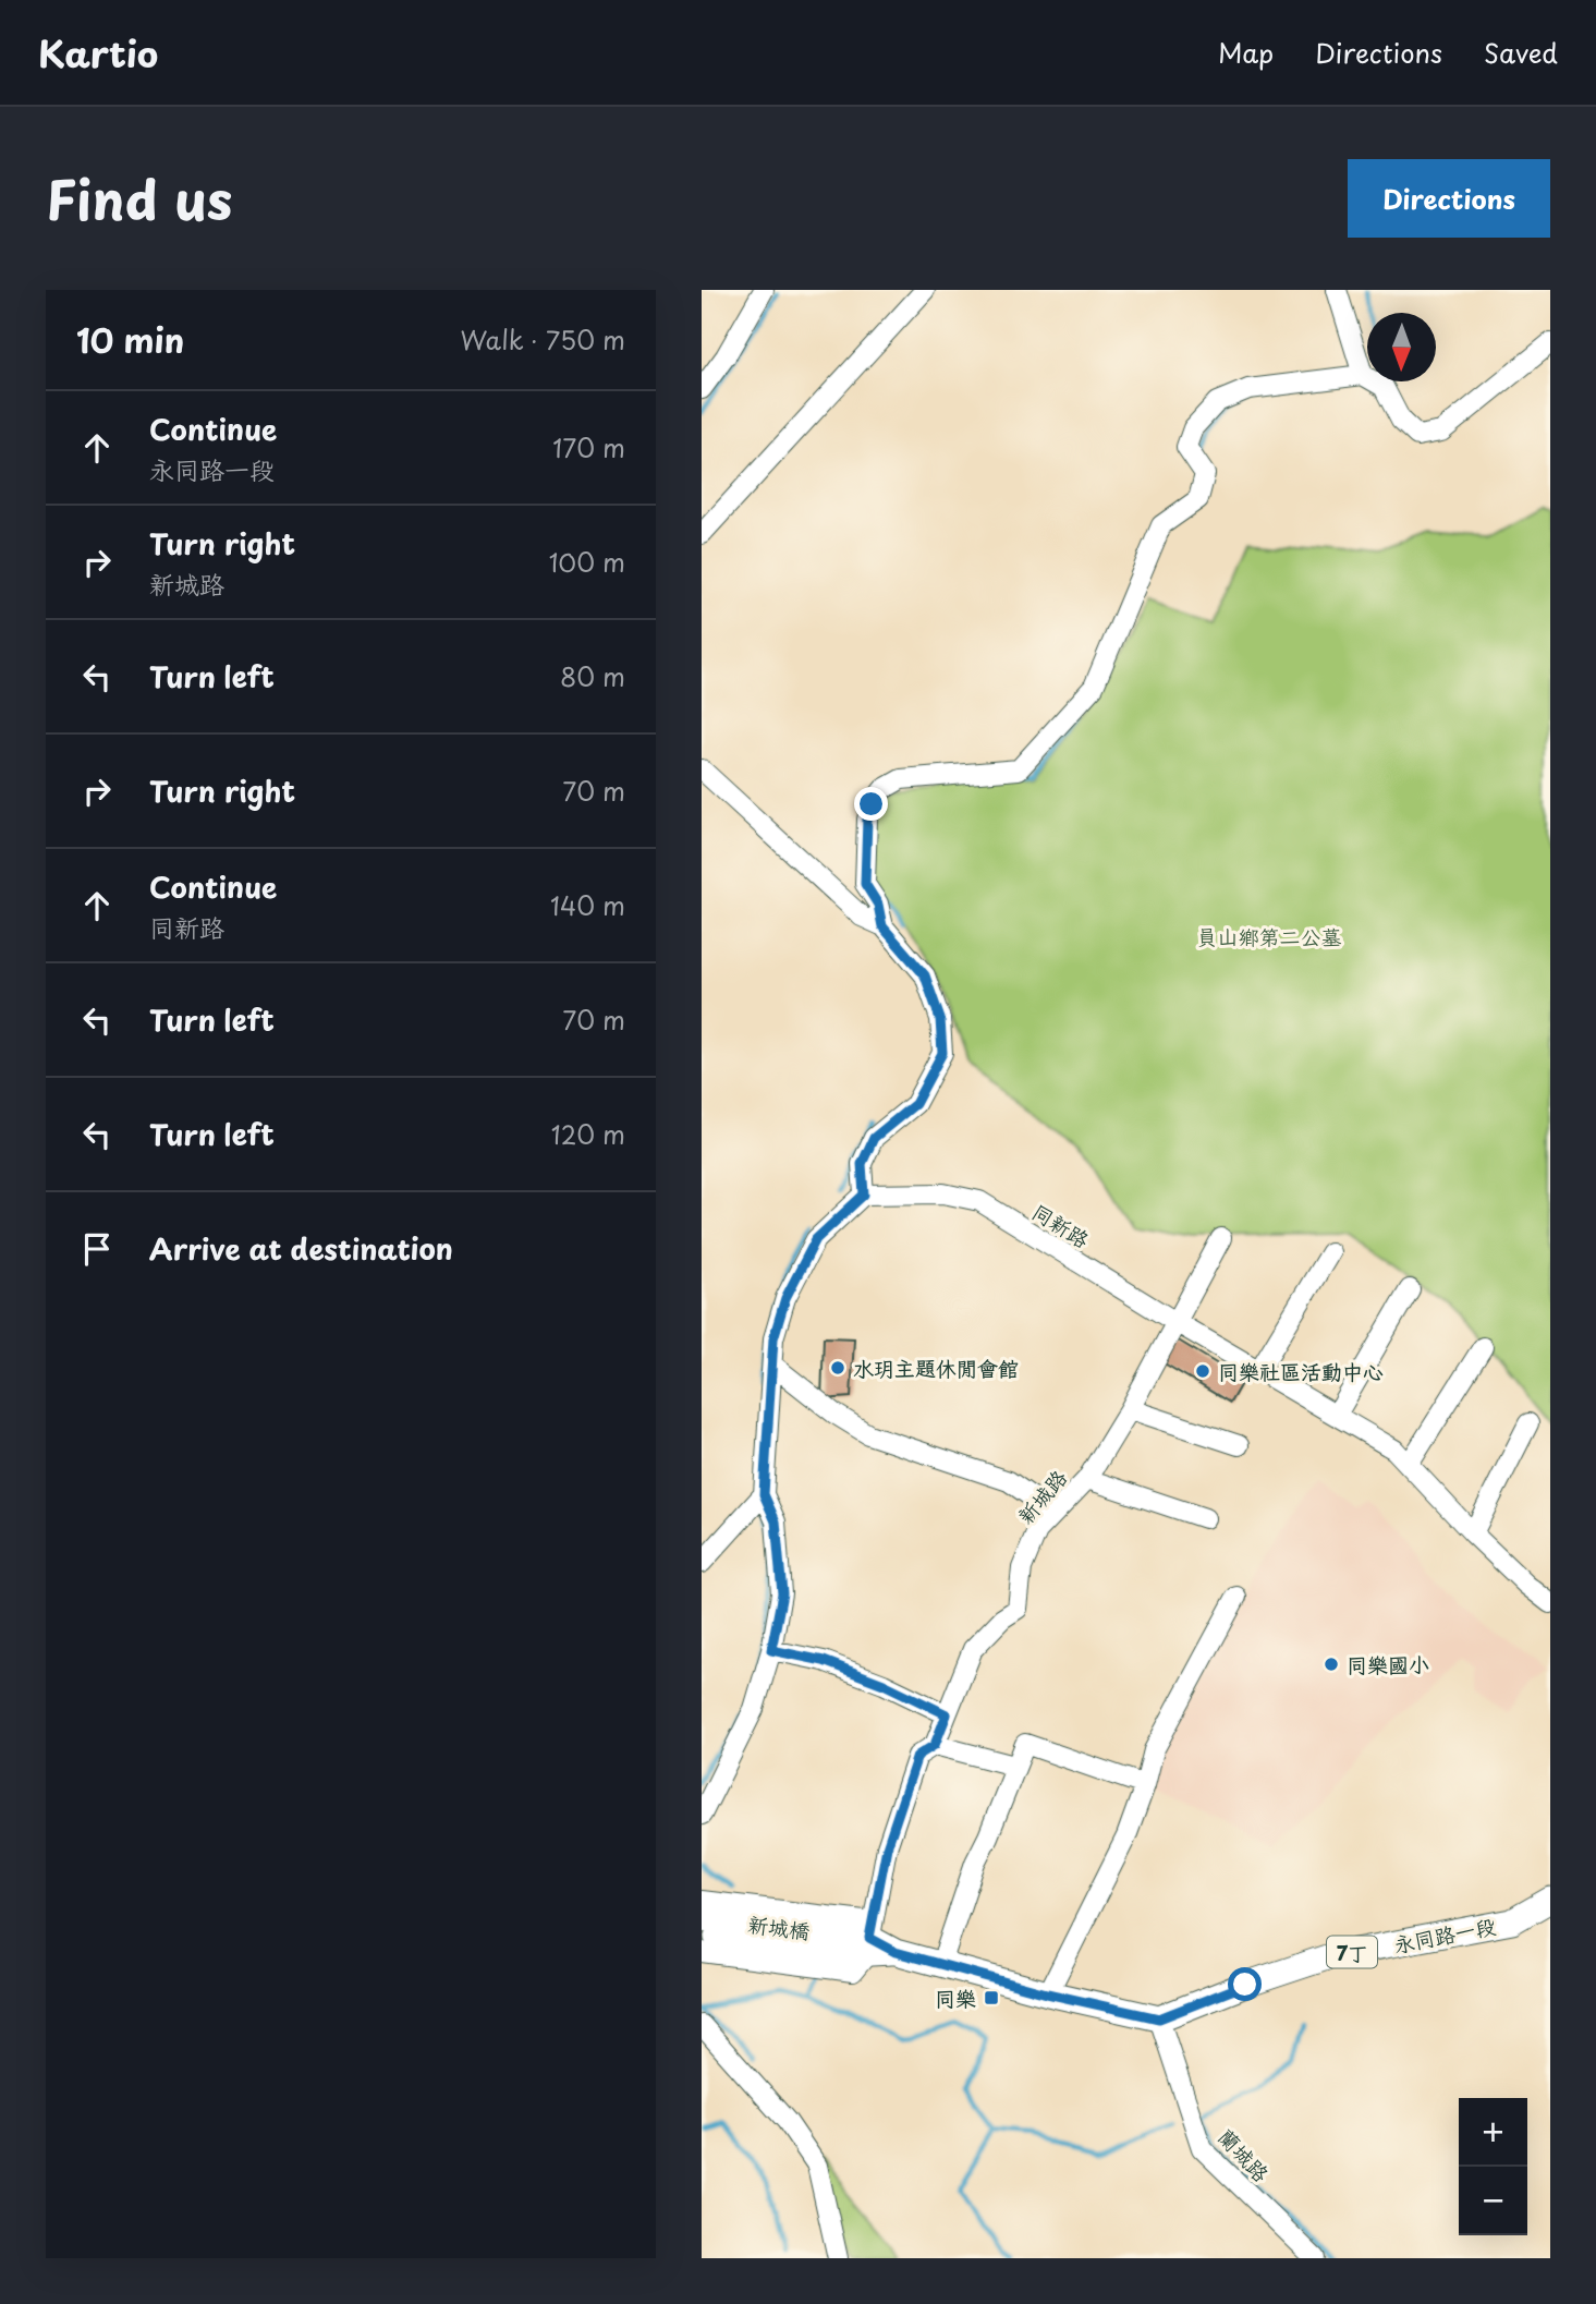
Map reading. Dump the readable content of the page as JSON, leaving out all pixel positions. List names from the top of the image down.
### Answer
{
  "streets": {
    "main road": ["新城橋", "永同路一段", "7丁"],
    "street": ["同新路", "新城路", "蘭城路"]
  },
  "crossings": [
    ["同新路", "新城路"],
    ["新城路", "新城橋"],
    ["永同路一段", "蘭城路"]
  ],
  "parks": ["員山鄉第二公墓"],
  "places": {
    "other": ["水玥主題休閒會館", "同樂社區活動中心", "同樂國小"],
    "transit": ["同樂"]
  },
  "north": "bottom",
  "page": {
    "header": "Kartio",
    "nav": ["Map", "Directions", "Saved"],
    "title": "Find us",
    "buttons": "Directions",
    "heading": ["10 min", "Walk · 750 m"],
    "list": [
      ["Continue", "永同路一段", "170 m"],
      ["Turn right", "新城路", "100 m"],
      ["Turn left", "80 m"],
      ["Turn right", "70 m"],
      ["Continue", "同新路", "140 m"],
      ["Turn left", "70 m"],
      ["Turn left", "120 m"],
      "Arrive at destination"
    ],
    "map_buttons": ["+", "−"]
  }
}
